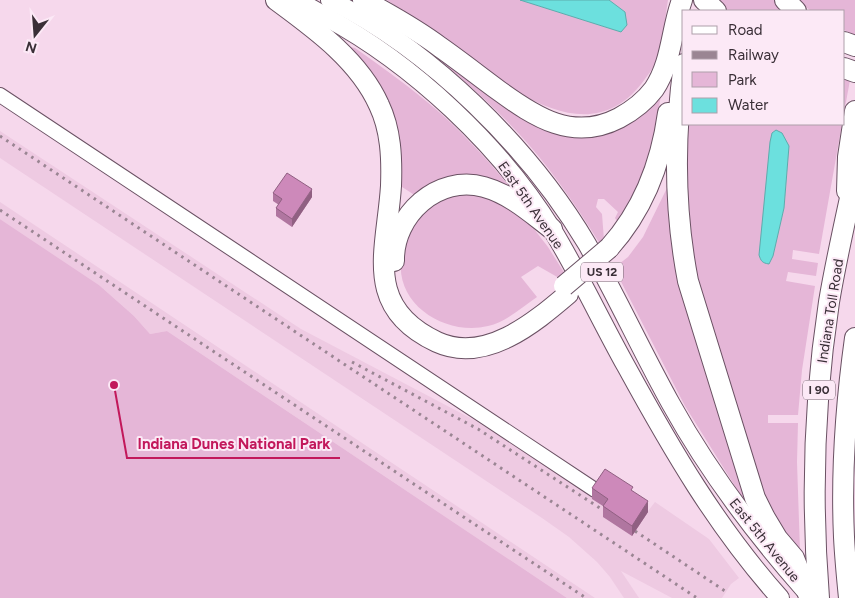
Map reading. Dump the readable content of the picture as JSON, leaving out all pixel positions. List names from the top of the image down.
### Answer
{
  "streets": {
    "highway": ["Indiana Toll Road", "I 90"],
    "main road": ["East 5th Avenue", "US 12"]
  },
  "crossings": [
    ["East 5th Avenue", "Indiana Toll Road"]
  ],
  "places": ["Indiana Dunes National Park"],
  "legend": [
    "Road",
    "Railway",
    "Park",
    "Water"
  ],
  "north": "bottom"
}
